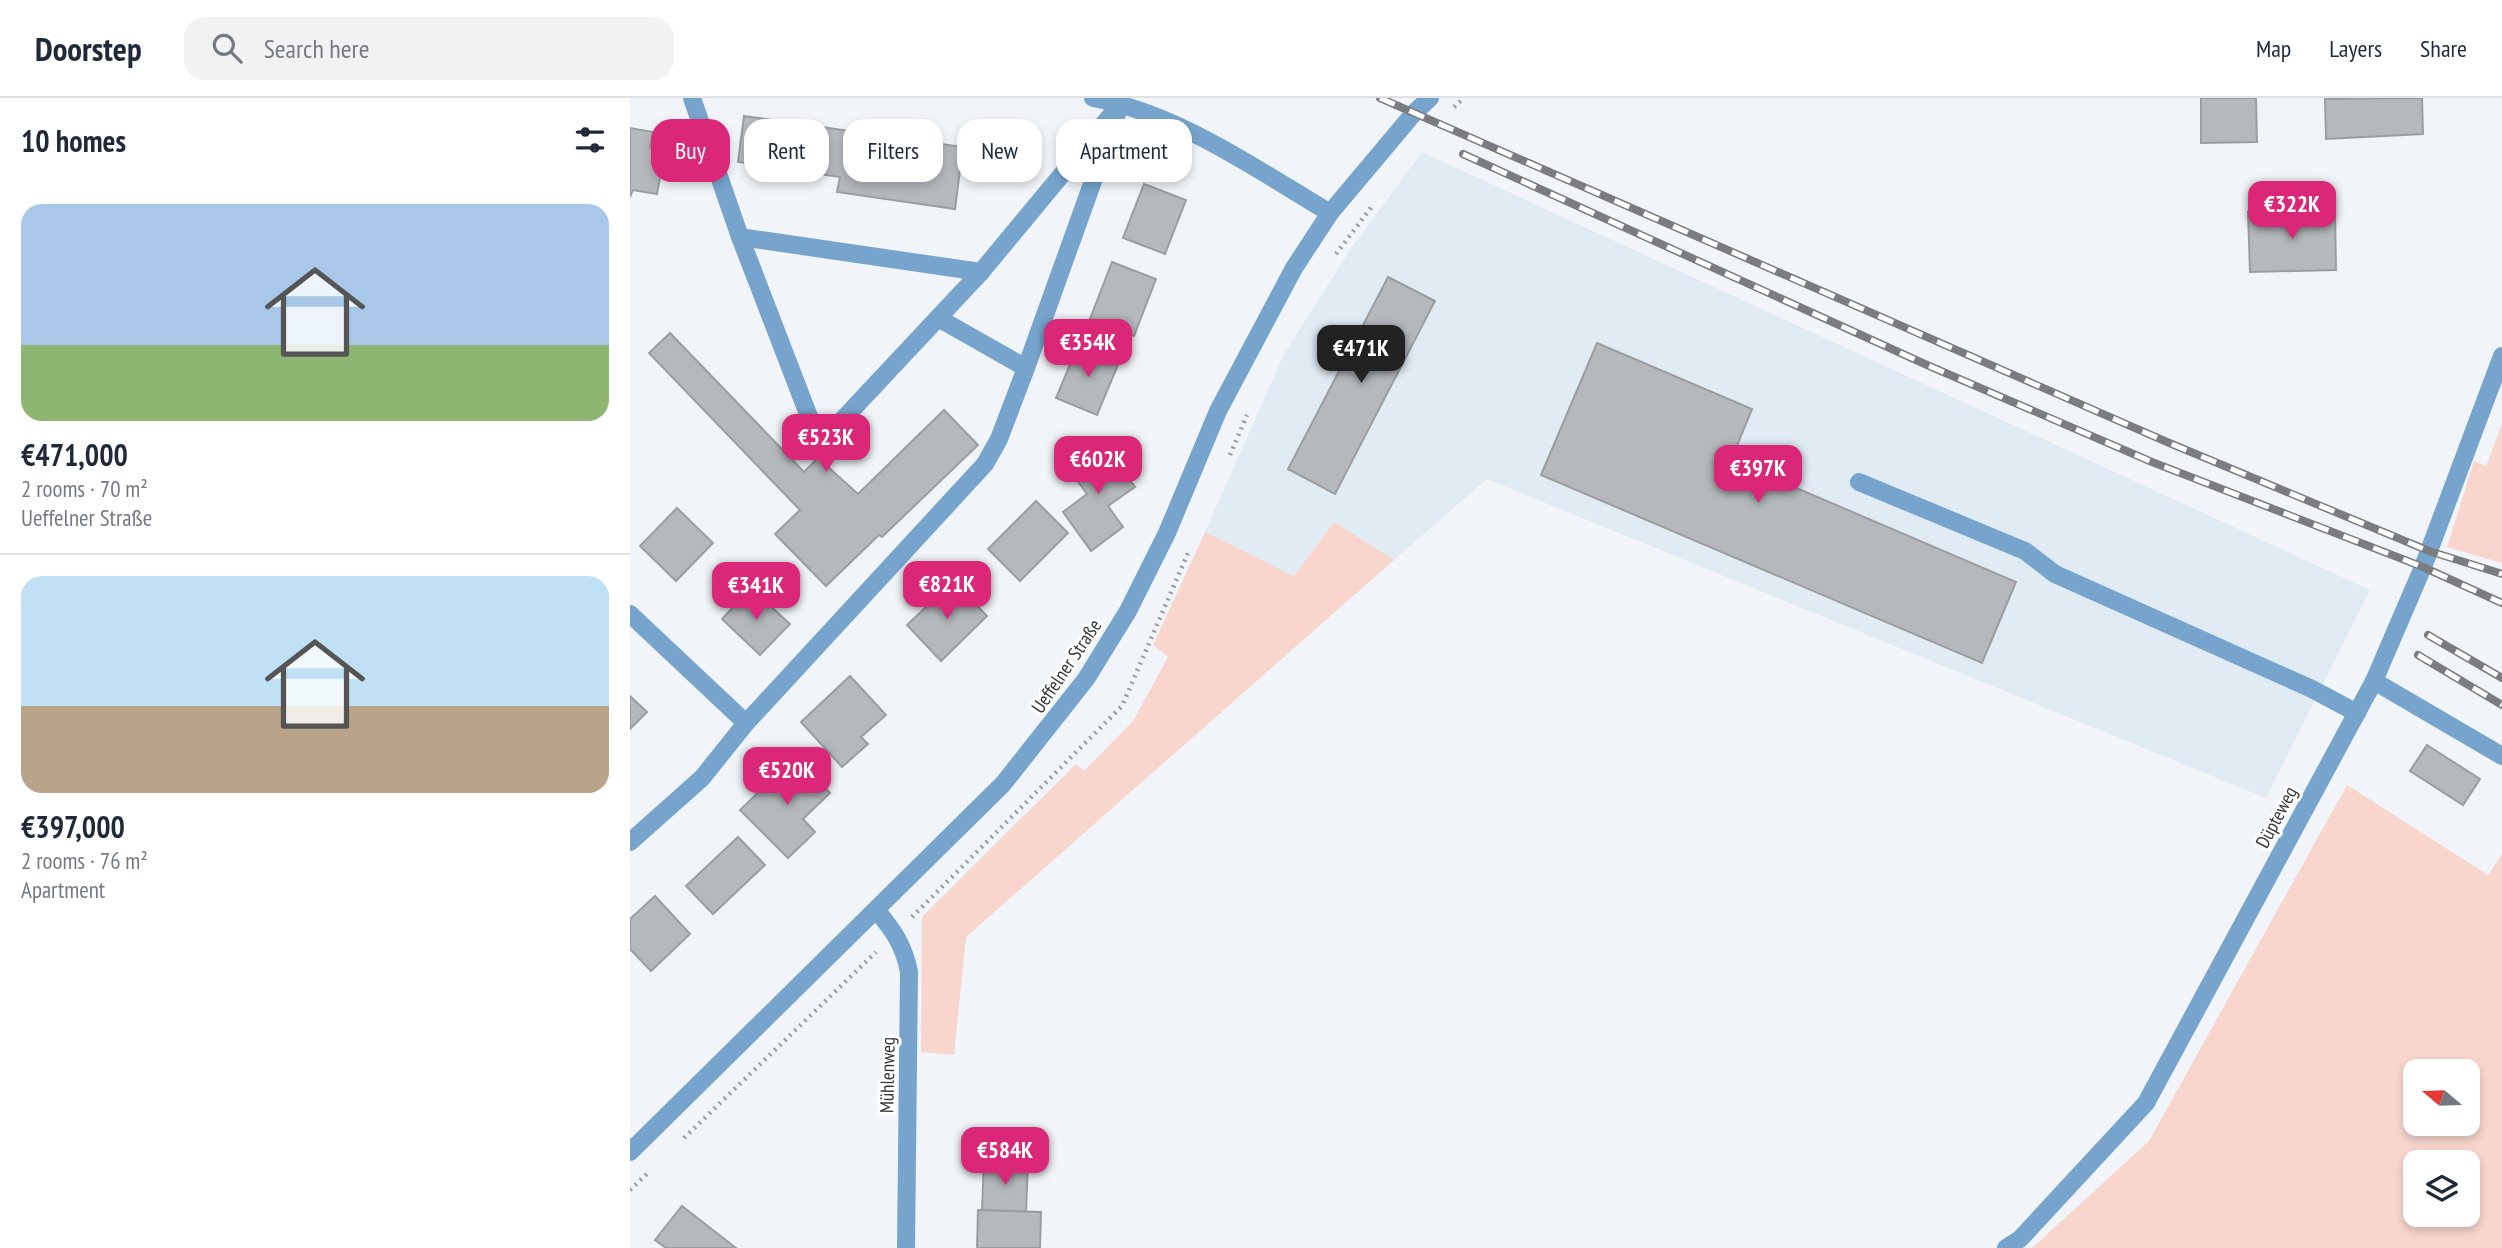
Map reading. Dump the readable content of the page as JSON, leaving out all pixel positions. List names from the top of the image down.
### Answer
{
  "streets": {
    "street": ["Ueffelner Straße", "Düpteweg", "Mühlenweg"]
  },
  "crossings": [
    ["Ueffelner Straße", "Mühlenweg"]
  ],
  "north": "left",
  "page": {
    "header": "Doorstep",
    "search": "Search here",
    "nav": ["Map", "Layers", "Share"],
    "heading": "10 homes",
    "chip": [
      "Buy",
      "Rent",
      "Filters",
      "New",
      "Apartment"
    ],
    "price": [
      "€322K",
      "€354K",
      "€471K",
      "€523K",
      "€602K",
      "€397K",
      "€821K",
      "€341K",
      "€520K",
      "€584K"
    ],
    "list": [
      {
        "name": "€471,000",
        "note": "2 rooms · 70 m² · Ueffelner Straße"
      },
      {
        "name": "€397,000",
        "note": "2 rooms · 76 m² · Apartment"
      }
    ]
  }
}
